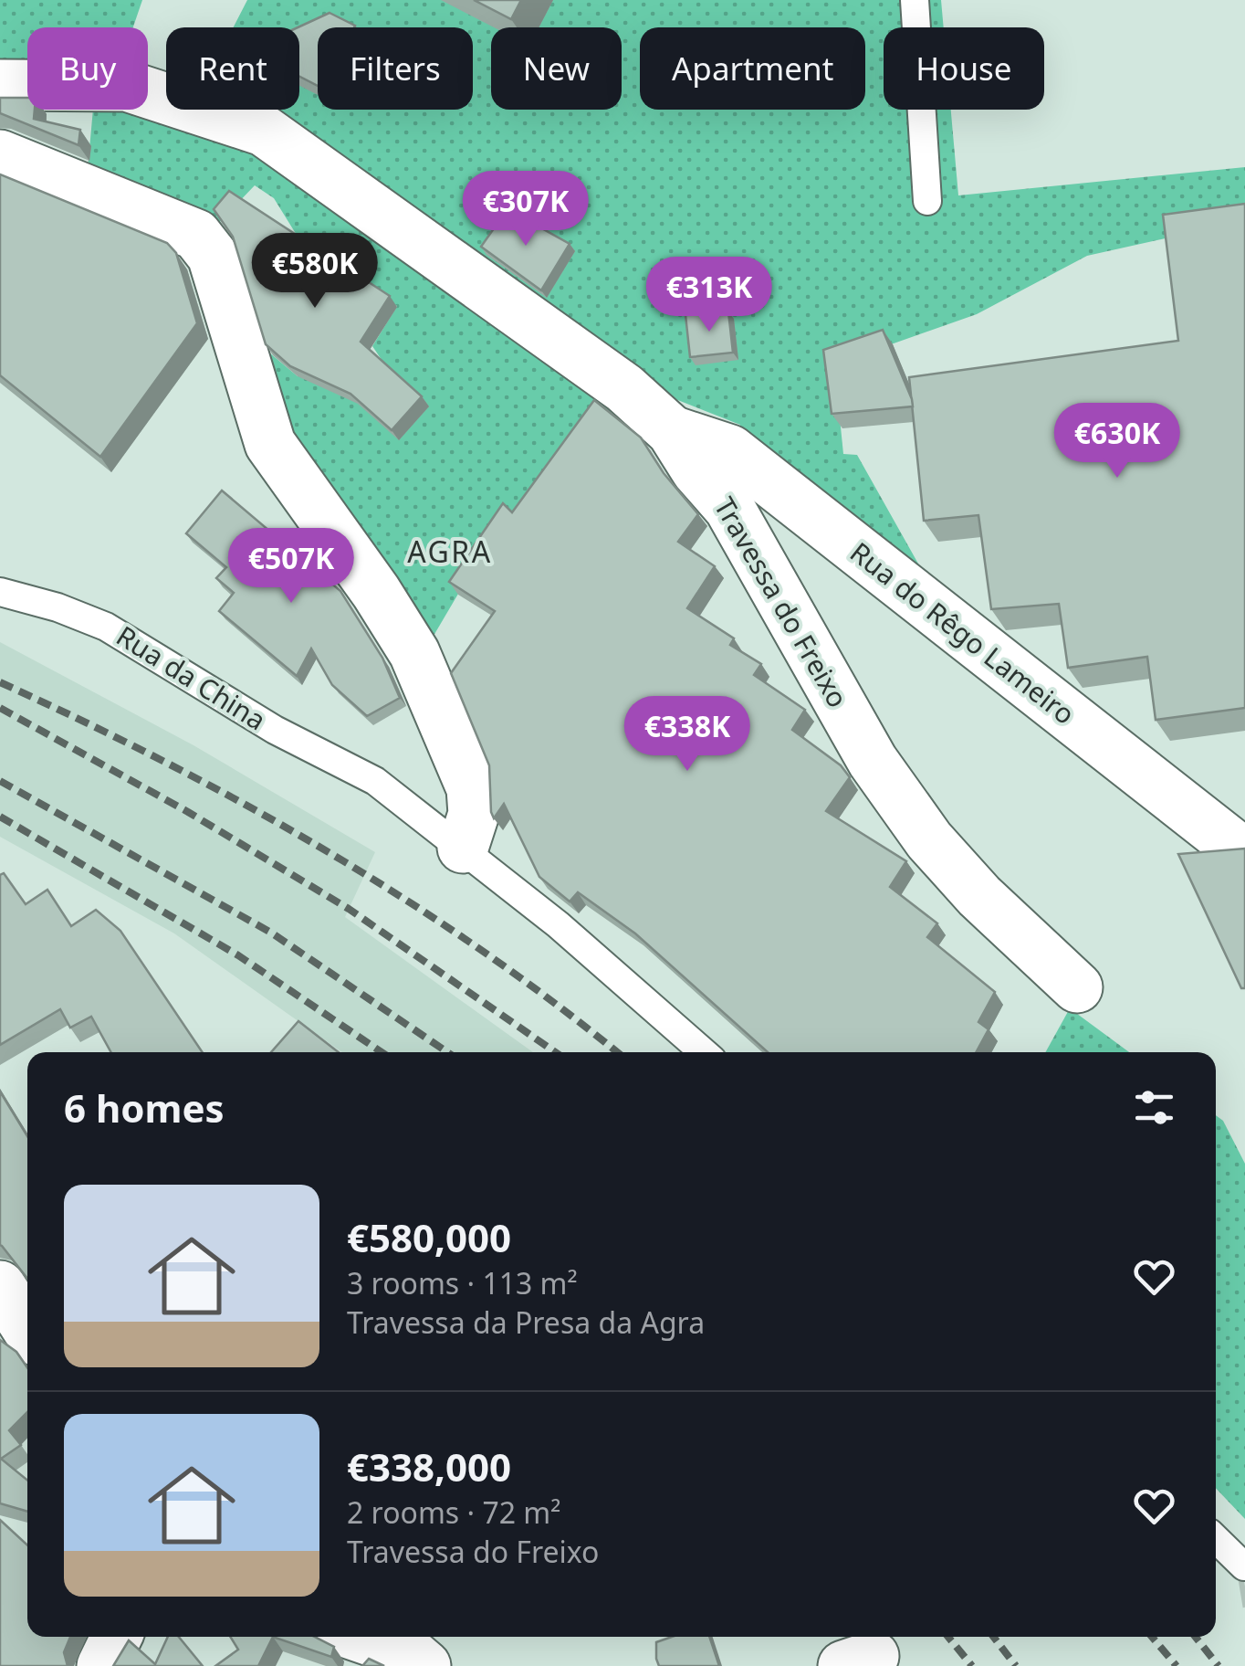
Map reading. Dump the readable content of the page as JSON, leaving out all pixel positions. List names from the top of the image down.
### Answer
{
  "streets": {
    "street": ["Travessa do Freixo", "Rua do Rêgo Lameiro"],
    "lane": ["Rua da China"]
  },
  "crossings": [
    ["Travessa do Freixo", "Rua do Rêgo Lameiro"]
  ],
  "districts": ["AGRA"],
  "page": {
    "chip": [
      "Buy",
      "Rent",
      "Filters",
      "New",
      "Apartment",
      "House"
    ],
    "price": [
      "€307K",
      "€580K",
      "€313K",
      "€630K",
      "€507K",
      "€338K"
    ],
    "heading": "6 homes",
    "list": [
      {
        "name": "€580,000",
        "note": "3 rooms · 113 m² · Travessa da Presa da Agra"
      },
      {
        "name": "€338,000",
        "note": "2 rooms · 72 m² · Travessa do Freixo"
      }
    ]
  }
}
